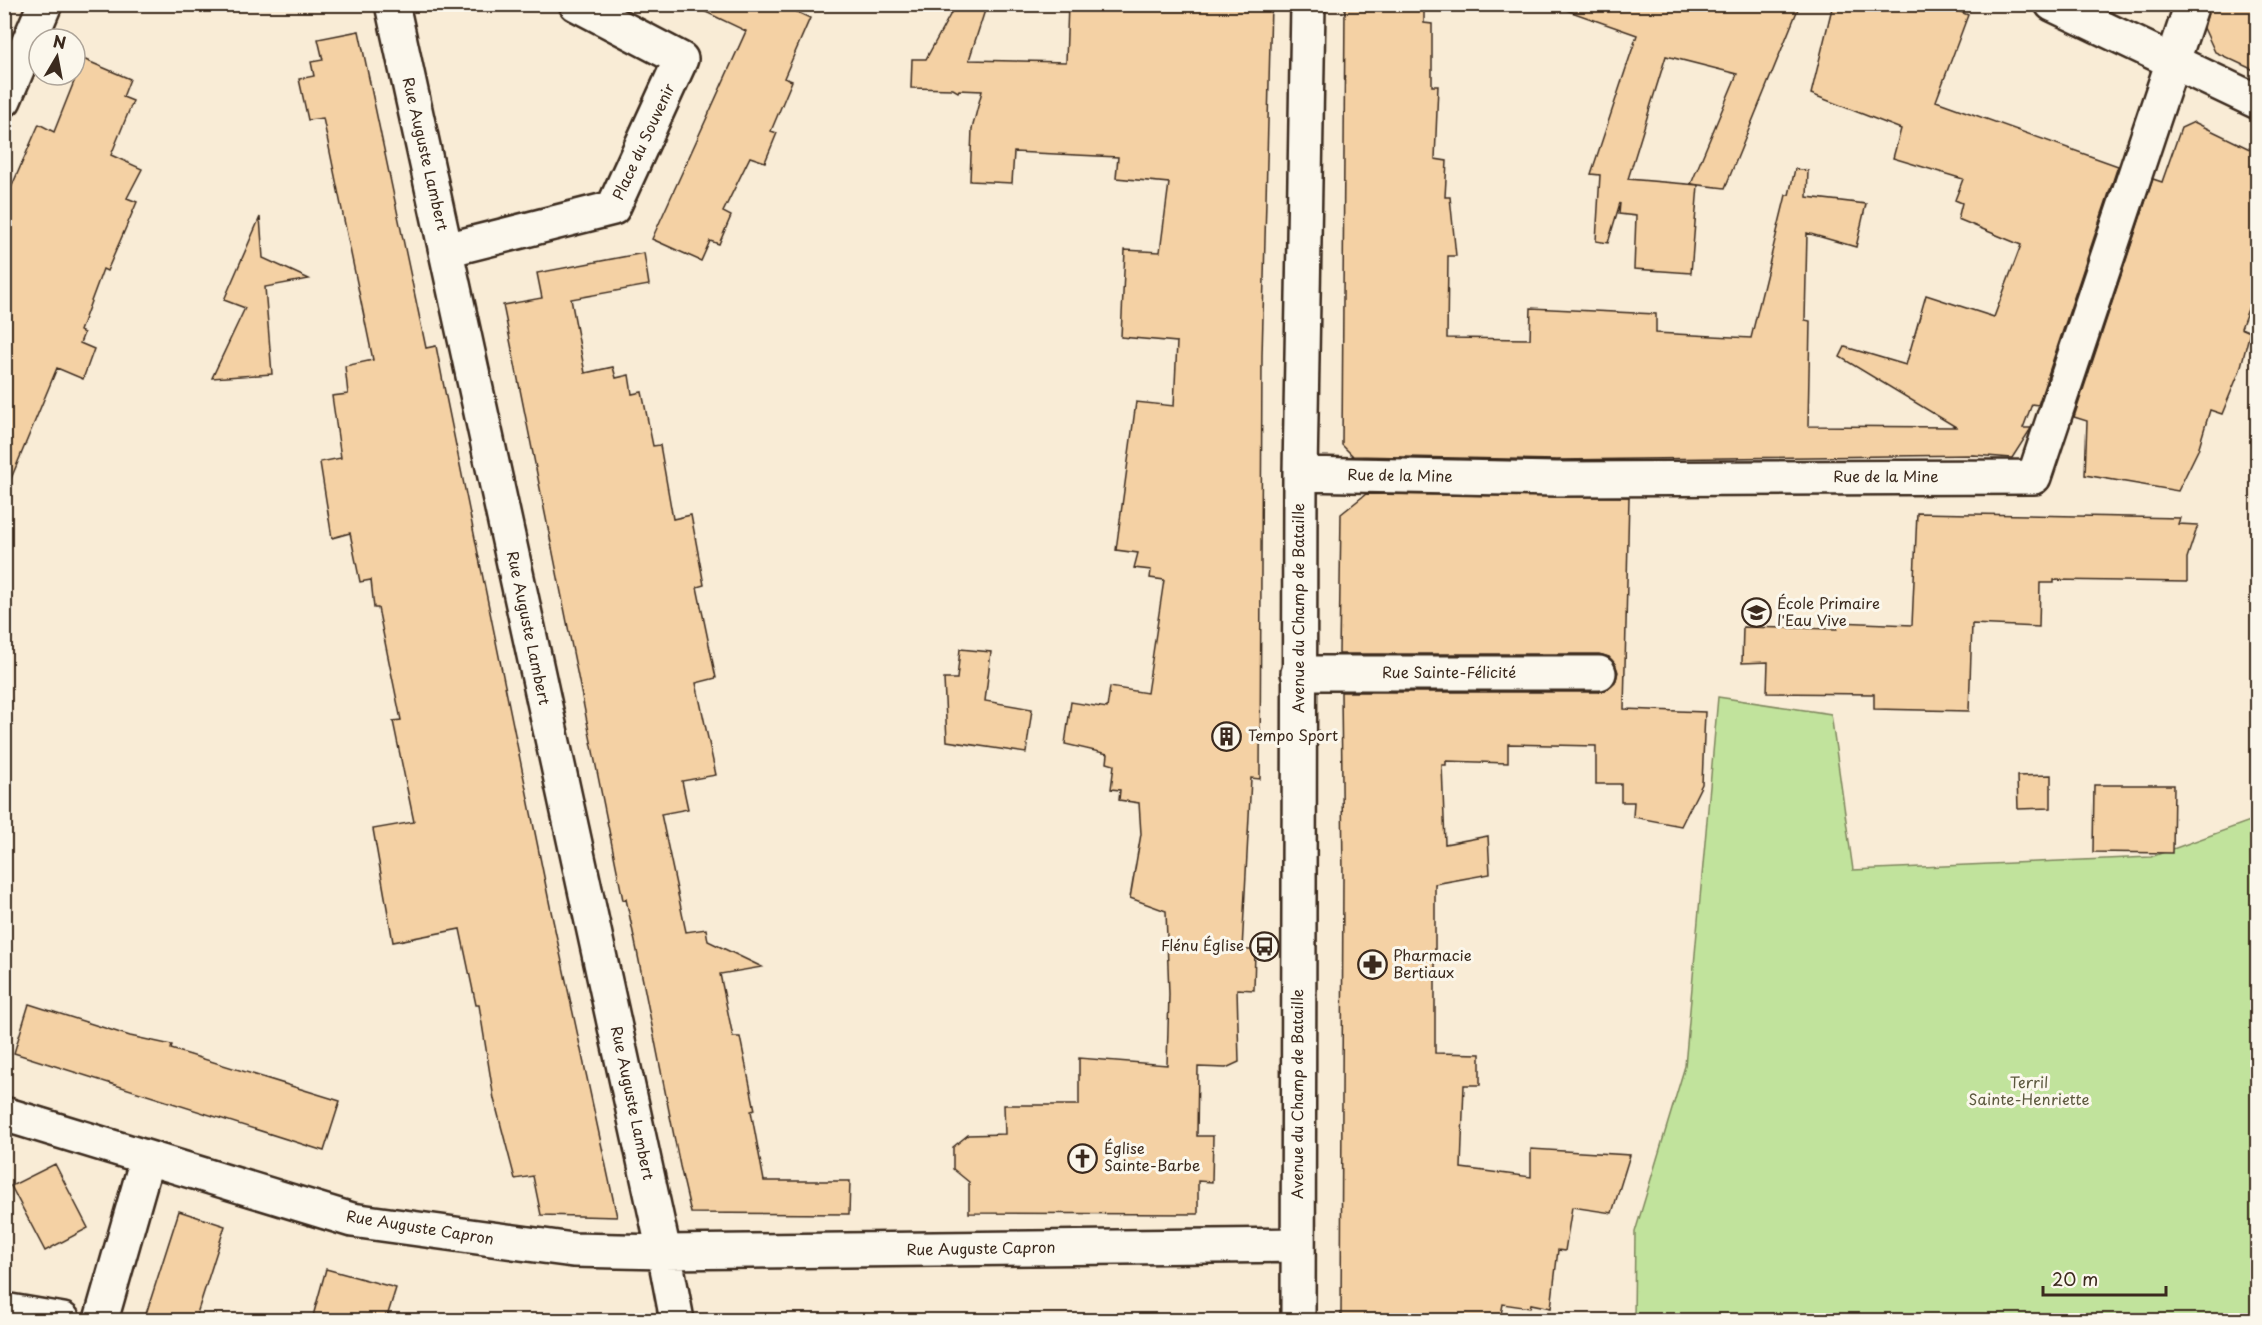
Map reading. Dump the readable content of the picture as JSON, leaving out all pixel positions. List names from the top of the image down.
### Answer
{
  "streets": {
    "street": [
      "Place du Souvenir",
      "Rue Auguste Lambert",
      "Rue de la Mine",
      "Avenue du Champ de Bataille",
      "Rue Sainte-Félicité",
      "Rue Auguste Capron"
    ]
  },
  "crossings": [
    ["Place du Souvenir", "Rue Auguste Lambert"],
    ["Rue Auguste Lambert", "Rue Auguste Capron"],
    ["Rue de la Mine", "Avenue du Champ de Bataille"],
    ["Avenue du Champ de Bataille", "Rue Sainte-Félicité"],
    ["Avenue du Champ de Bataille", "Rue Auguste Capron"]
  ],
  "parks": ["Terril Sainte-Henriette"],
  "places": {
    "school or university": ["École Primaire l'Eau Vive"],
    "building": ["Tempo Sport"],
    "bus stop": ["Flénu Église"],
    "pharmacy": ["Pharmacie Bertiaux"],
    "church": ["Église Sainte-Barbe"]
  },
  "scale_bar": "20 m",
  "north": "top"
}
